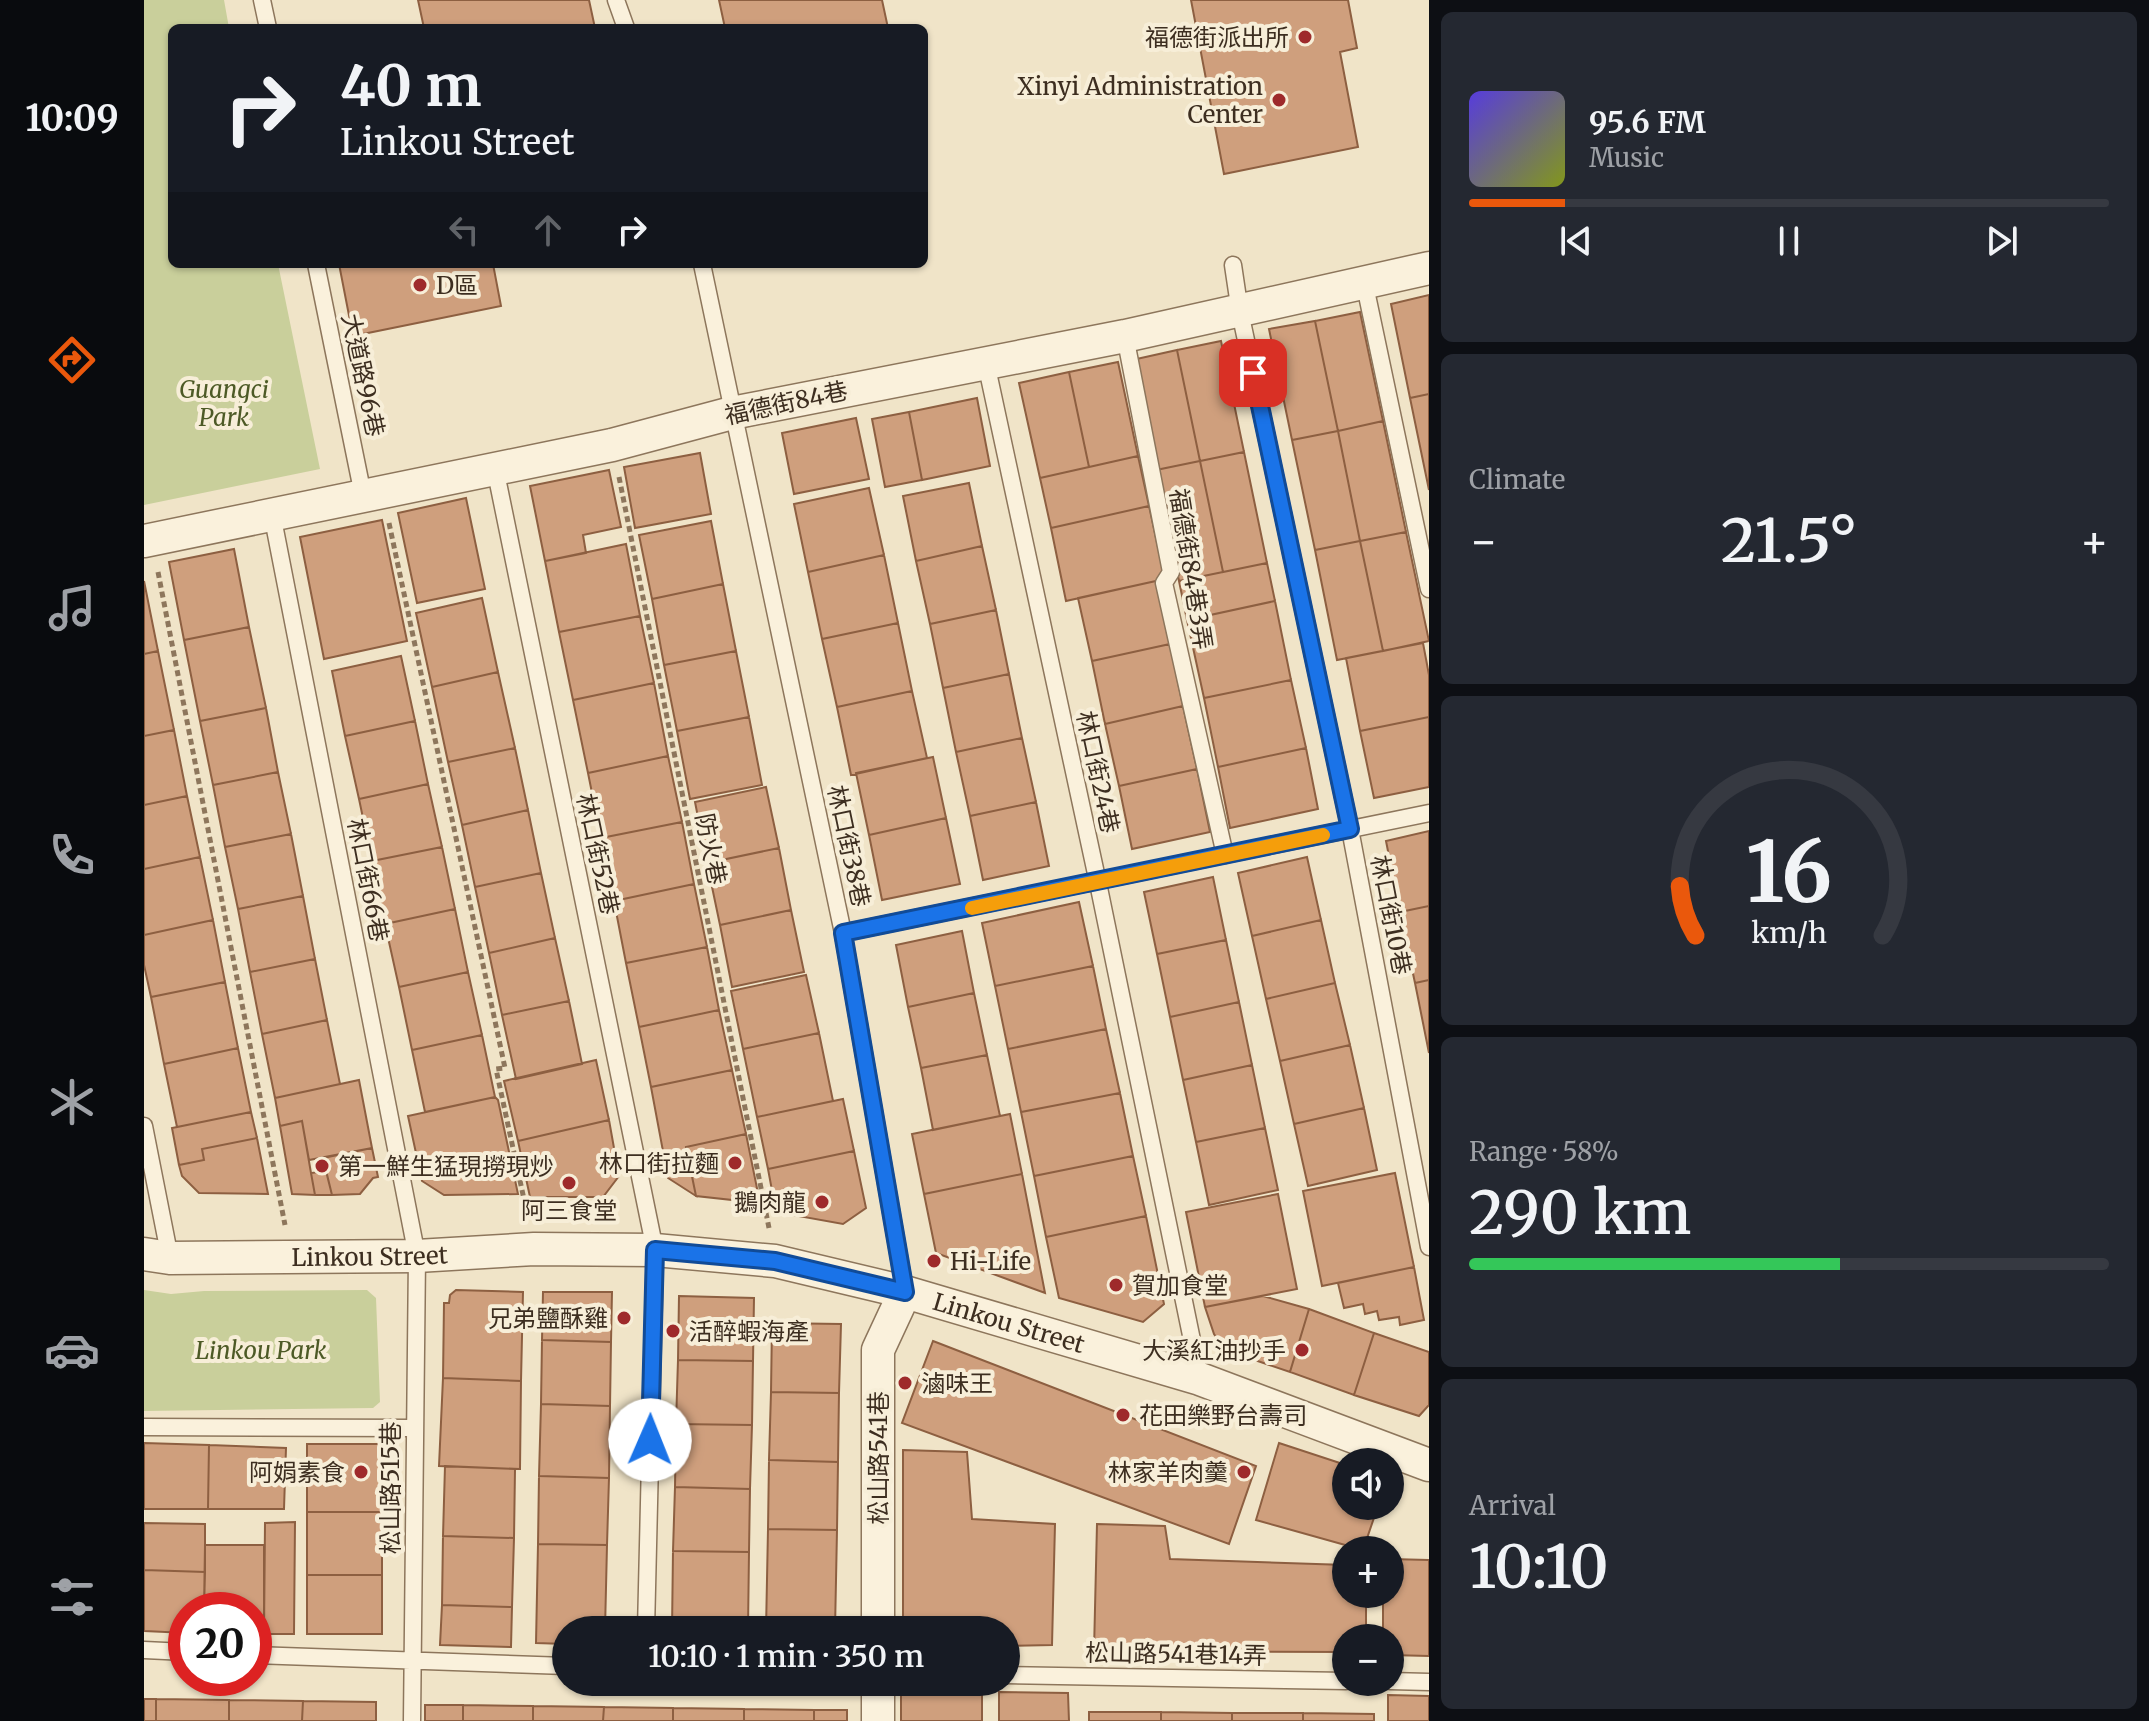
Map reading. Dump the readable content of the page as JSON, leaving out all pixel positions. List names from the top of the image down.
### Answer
{
  "streets": {
    "street": ["福德街84巷", "Linkou Street", "松山路541巷"],
    "lane": [
      "大道路96巷",
      "福德街84巷3弄",
      "林口街24巷",
      "林口街38巷",
      "林口街52巷",
      "林口街66巷",
      "林口街10巷",
      "松山路515巷",
      "松山路541巷14弄"
    ],
    "path": ["防火巷"]
  },
  "crossings": [
    ["大道路96巷", "福德街84巷"],
    ["福德街84巷", "福德街84巷3弄"],
    ["福德街84巷", "林口街24巷"],
    ["福德街84巷", "林口街38巷"],
    ["福德街84巷", "防火巷"],
    ["福德街84巷", "林口街52巷"],
    ["福德街84巷", "林口街66巷"],
    ["福德街84巷", "林口街10巷"],
    ["林口街24巷", "Linkou Street"],
    ["林口街38巷", "Linkou Street"],
    ["林口街38巷", "松山路541巷"],
    ["防火巷", "Linkou Street"],
    ["林口街52巷", "Linkou Street"],
    ["林口街66巷", "Linkou Street"],
    ["林口街66巷", "松山路515巷"],
    ["Linkou Street", "松山路541巷"],
    ["Linkou Street", "松山路515巷"]
  ],
  "parks": ["Guangci Park", "Linkou Park"],
  "places": [
    "福德街派出所",
    "Xinyi Administration Center",
    "D區",
    "林口街拉麵",
    "第一鮮生猛現撈現炒",
    "阿三食堂",
    "鵝肉龍",
    "Hi-Life",
    "賀加食堂",
    "兄弟鹽酥雞",
    "活醉蝦海產",
    "大溪紅油抄手",
    "滷味王",
    "花田樂野台壽司",
    "阿娟素食",
    "林家羊肉羹"
  ],
  "page": {
    "tabs": "10:09",
    "turn": ["40 m", "Linkou Street"],
    "song": ["95.6 FM", "Music"],
    "tile": [
      "Climate",
      ["Range · 58%", "290 km"],
      ["Arrival", "10:10"]
    ],
    "heat": ["−", "21.5°", "+"],
    "map_buttons": ["+", "−"],
    "limit": "20",
    "trip": "10:10 · 1 min · 350 m",
    "gauge": ["16", "km/h"]
  }
}
